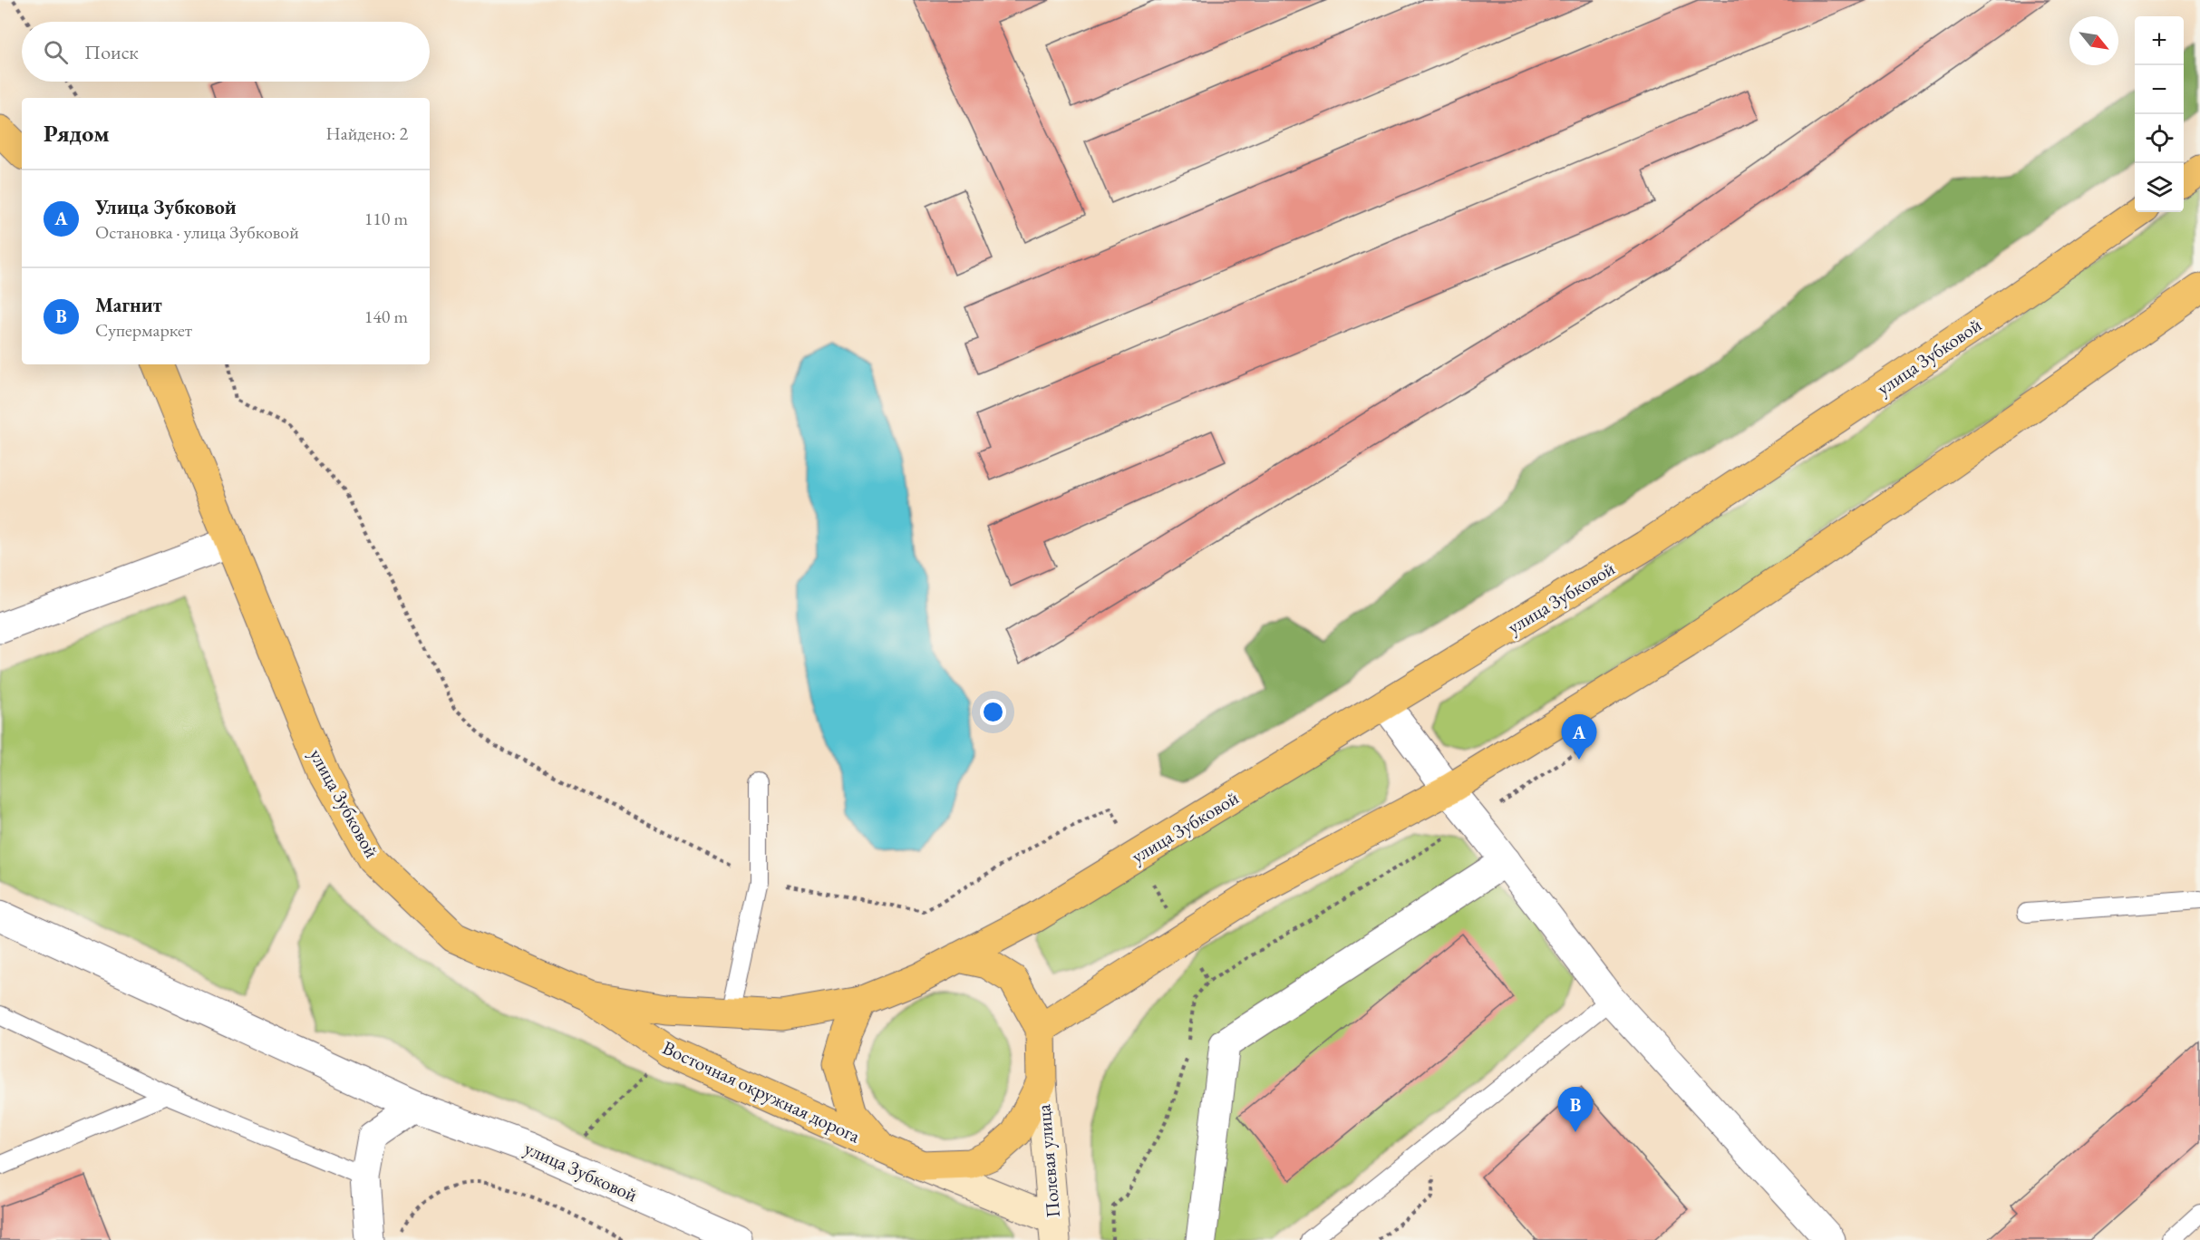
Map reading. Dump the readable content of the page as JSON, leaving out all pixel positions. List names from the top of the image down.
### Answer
{
  "streets": {
    "main road": ["улица Зубковой", "Восточная окружная дорога", "Полевая улица"]
  },
  "crossings": [
    ["улица Зубковой", "Восточная окружная дорога"]
  ],
  "north": "bottom right",
  "page": {
    "map_buttons": ["+", "−"],
    "search": "Поиск",
    "heading": ["Рядом", "Найдено: 2"],
    "list": [
      {
        "mark": "A",
        "name": "Улица Зубковой",
        "note": "Остановка · улица Зубковой",
        "value": "110 m"
      },
      {
        "mark": "B",
        "name": "Магнит",
        "note": "Супермаркет",
        "value": "140 m"
      }
    ],
    "pins": ["A", "B"]
  }
}
